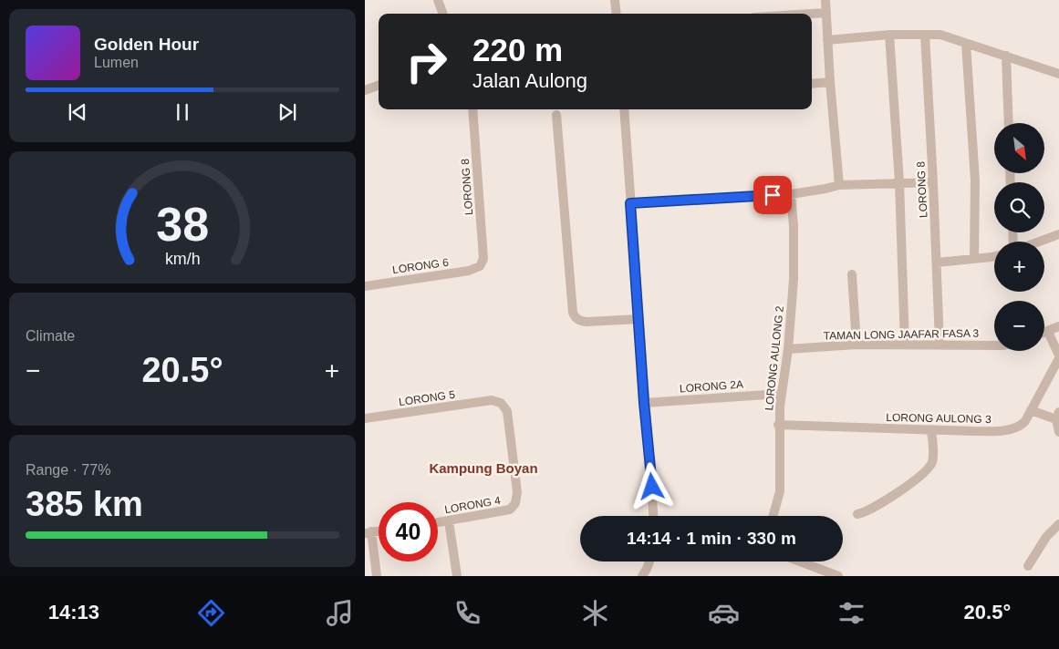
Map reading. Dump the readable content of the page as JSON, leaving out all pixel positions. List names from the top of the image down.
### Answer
{
  "streets": {
    "street": [
      "LORONG 8",
      "LORONG 6",
      "TAMAN LONG JAAFAR FASA 3",
      "LORONG AULONG 2",
      "LORONG 2A",
      "LORONG 5",
      "LORONG AULONG 3",
      "LORONG 4"
    ]
  },
  "crossings": [
    ["LORONG 8", "LORONG 6"],
    ["LORONG 8", "TAMAN LONG JAAFAR FASA 3"],
    ["TAMAN LONG JAAFAR FASA 3", "LORONG AULONG 2"],
    ["LORONG AULONG 2", "LORONG 2A"],
    ["LORONG AULONG 2", "LORONG AULONG 3"],
    ["LORONG 5", "LORONG 4"]
  ],
  "districts": ["Kampung Boyan"],
  "north": "bottom right",
  "page": {
    "turn": ["220 m", "Jalan Aulong"],
    "song": ["Golden Hour", "Lumen"],
    "map_buttons": ["+", "−"],
    "tile": [
      "Climate",
      ["Range · 77%", "385 km"]
    ],
    "heat": ["−", "20.5°", "+"],
    "limit": "40",
    "trip": "14:14 · 1 min · 330 m",
    "tabs": ["14:13", "20.5°"],
    "gauge": ["38", "km/h"]
  }
}
